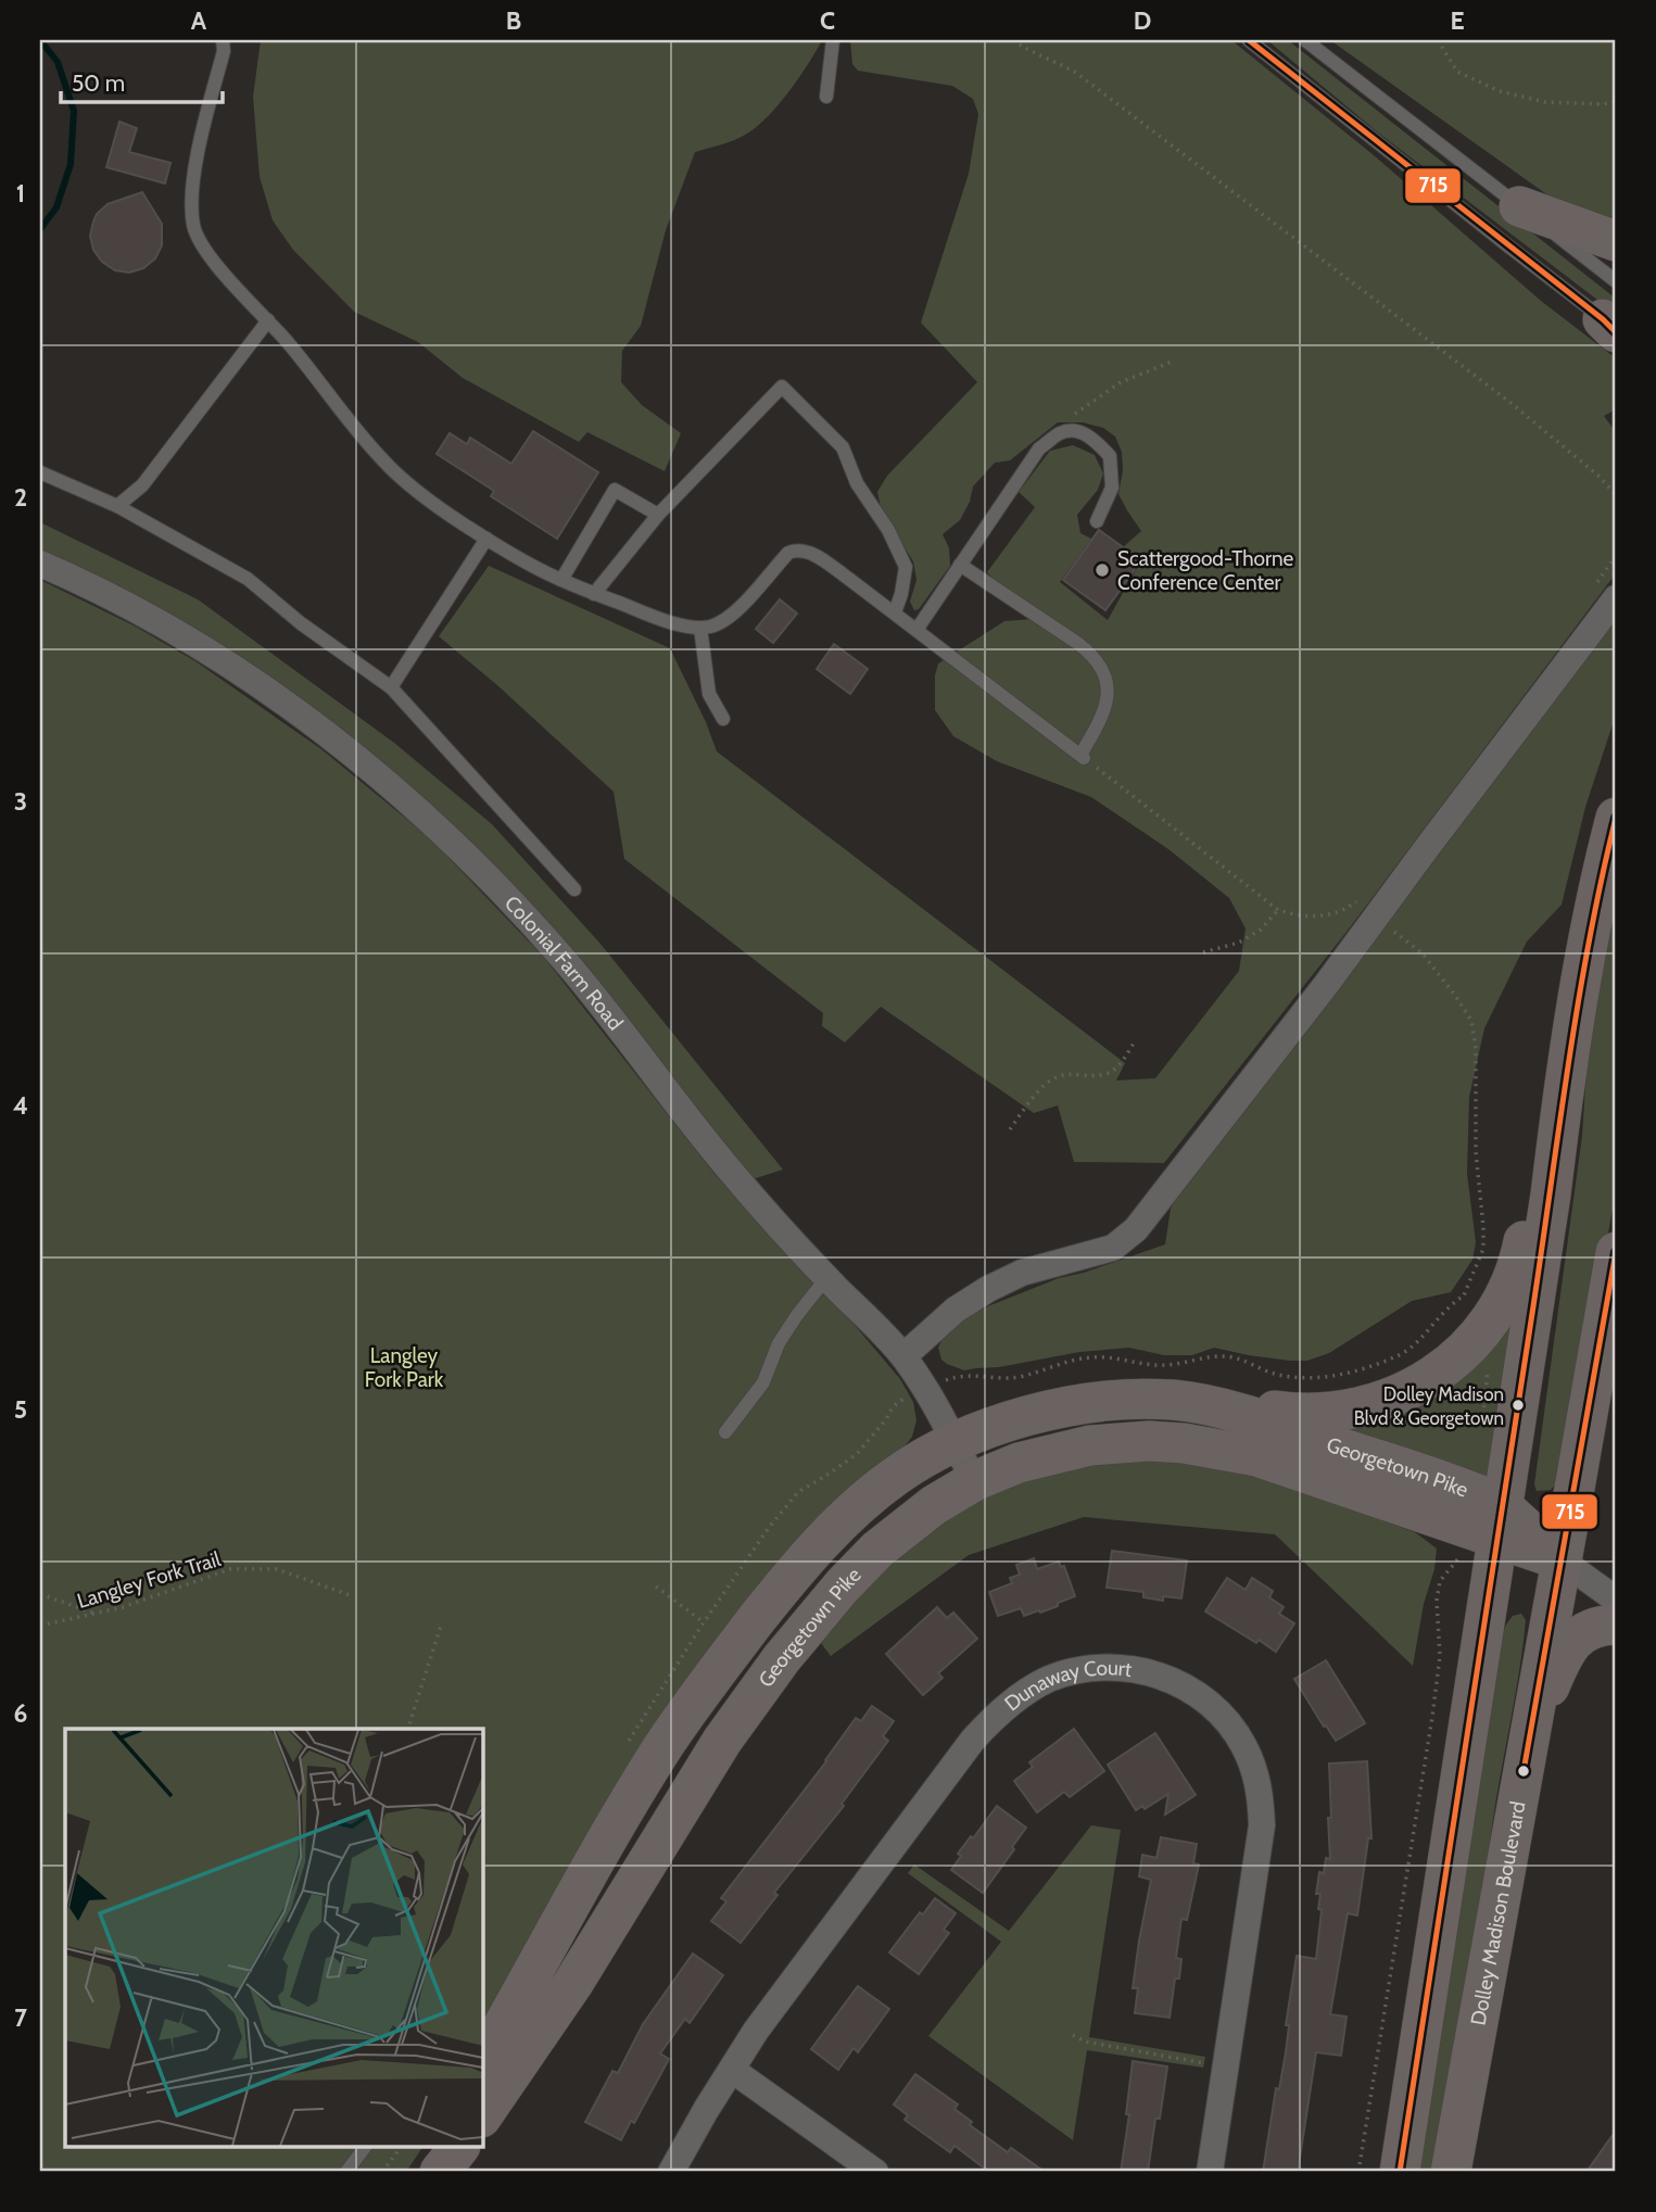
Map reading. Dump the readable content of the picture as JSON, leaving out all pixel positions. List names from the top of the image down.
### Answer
{
  "streets": {
    "main road": ["Georgetown Pike", "Dolley Madison Boulevard"],
    "street": ["Colonial Farm Road", "Dunaway Court"],
    "path": ["Langley Fork Trail"]
  },
  "crossings": [
    ["Colonial Farm Road", "Georgetown Pike"],
    ["Georgetown Pike", "Dolley Madison Boulevard"]
  ],
  "parks": ["Langley Fork Park"],
  "places": ["Scattergood-Thorne Conference Center", "Dolley Madison Blvd & Georgetown"],
  "lines": ["transit line 715"],
  "scale_bar": "50 m",
  "grid": {
    "columns": [
      "A",
      "B",
      "C",
      "D",
      "E"
    ],
    "rows": [
      "1",
      "2",
      "3",
      "4",
      "5",
      "6",
      "7"
    ]
  }
}
